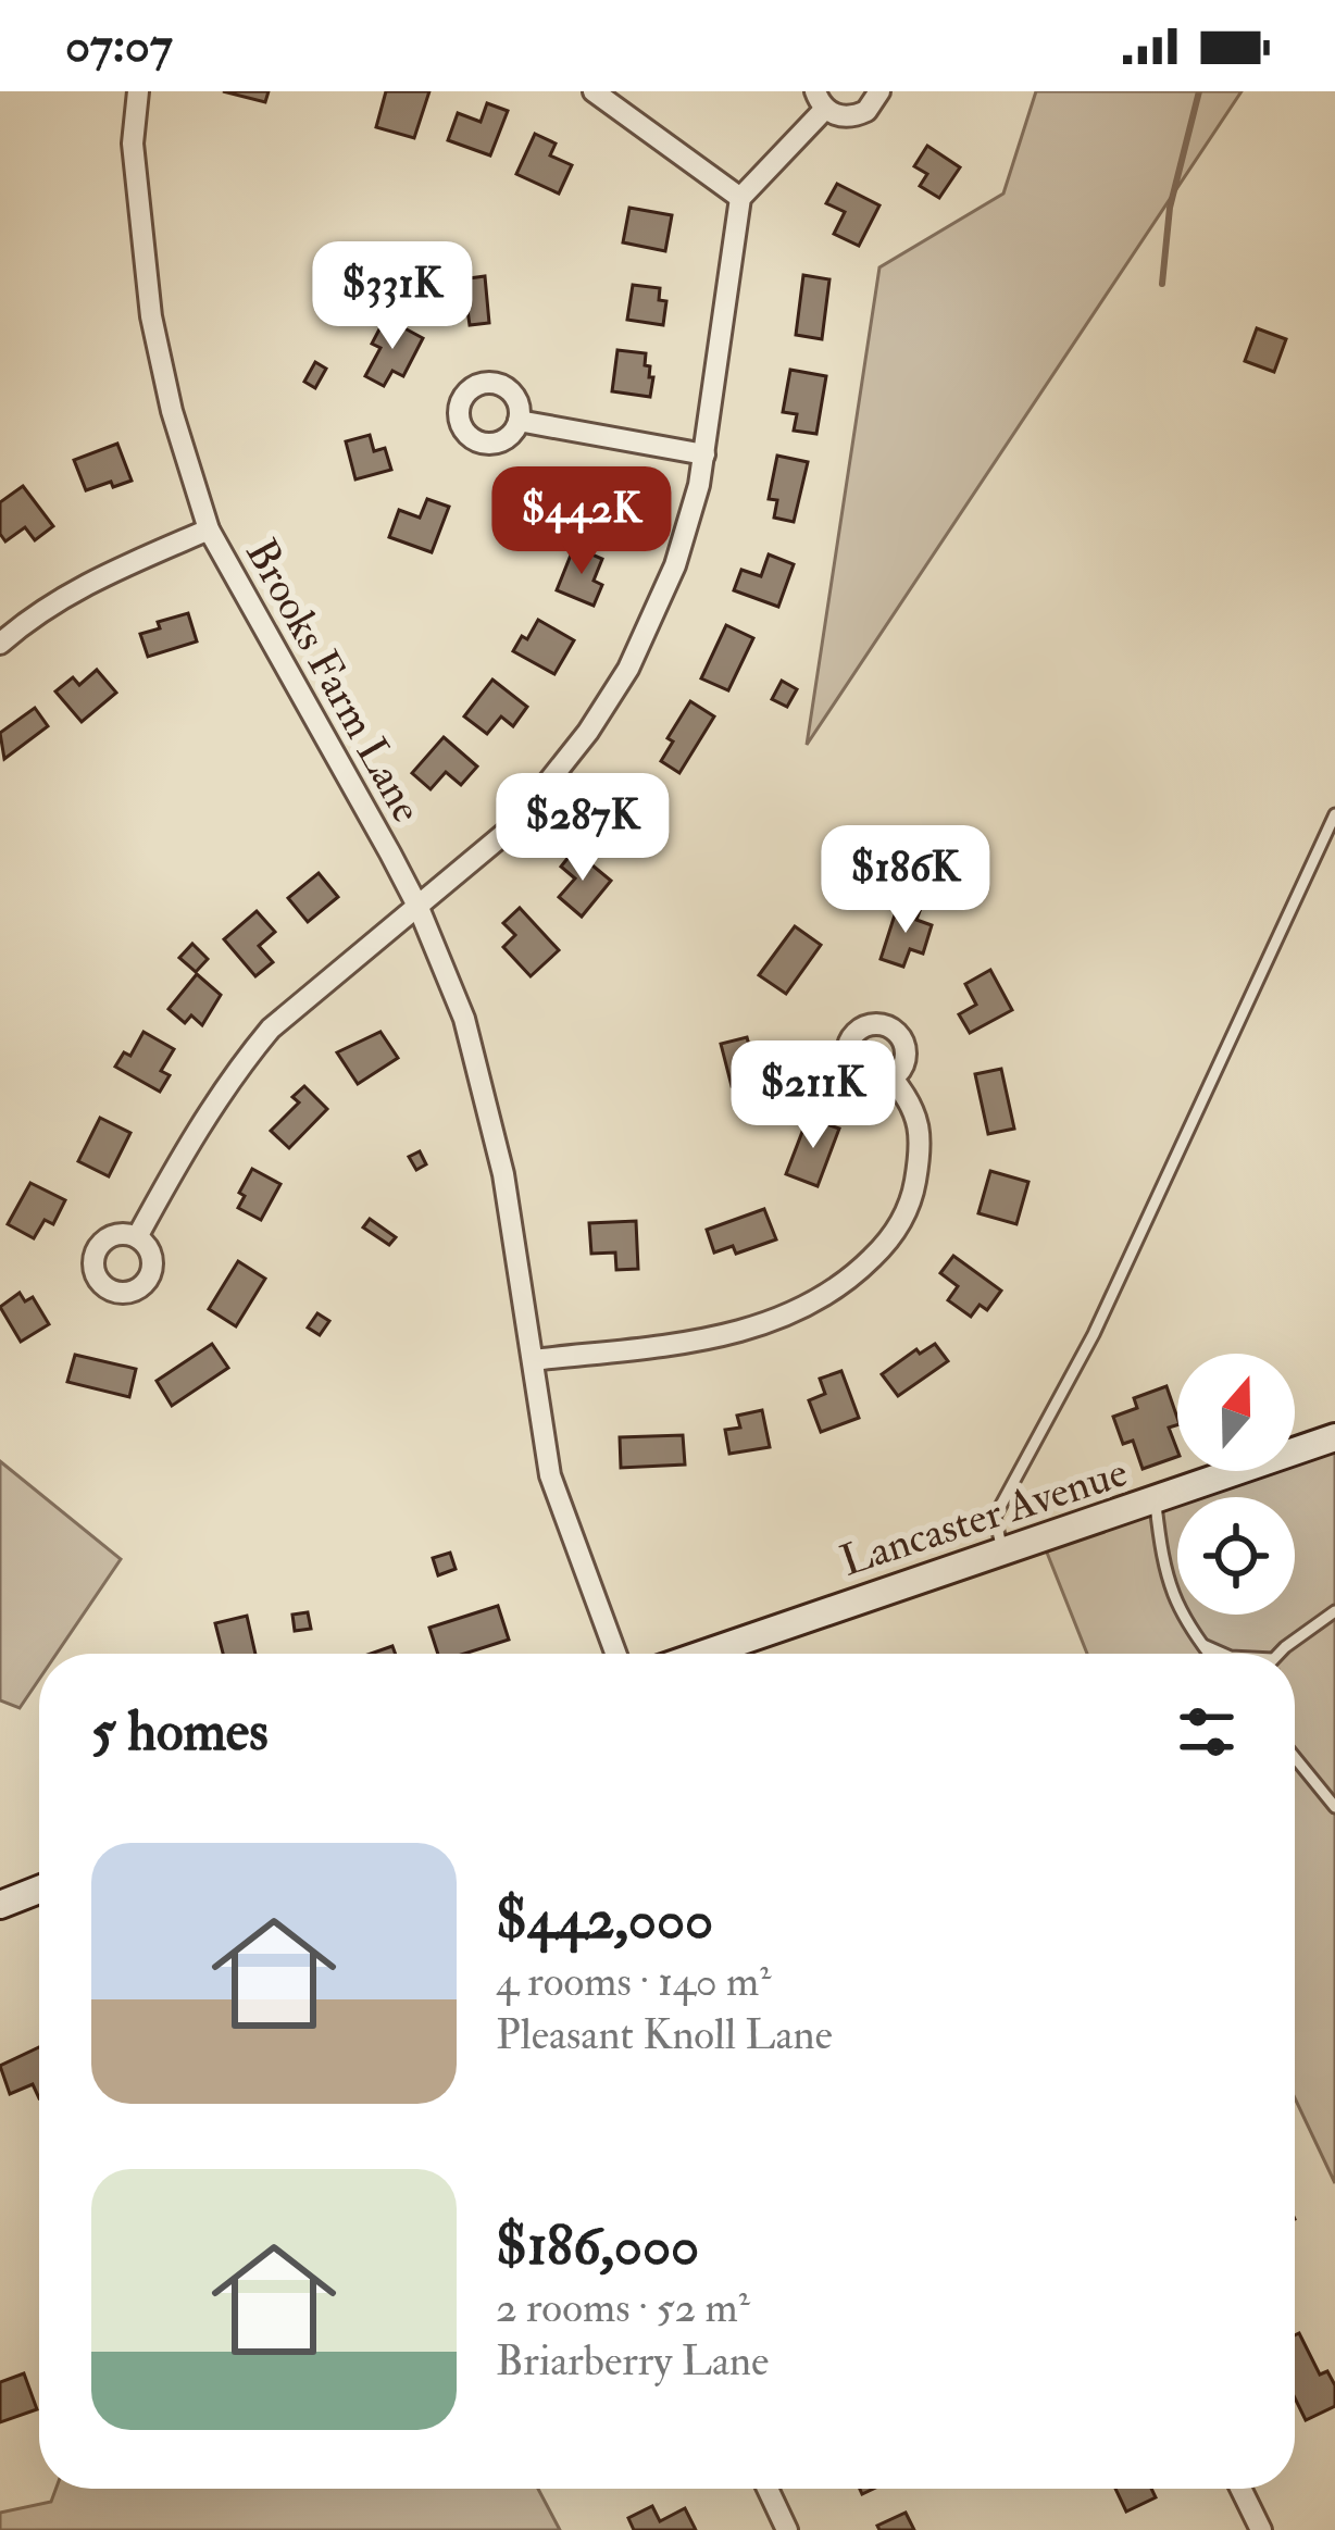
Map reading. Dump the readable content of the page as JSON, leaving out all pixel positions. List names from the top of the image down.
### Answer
{
  "streets": {
    "main road": ["Lancaster Avenue"],
    "street": ["Brooks Farm Lane"]
  },
  "north": "top",
  "page": {
    "status": "07:07",
    "price": [
      "$331K",
      "$442K",
      "$287K",
      "$186K",
      "$211K"
    ],
    "heading": "5 homes",
    "list": [
      {
        "name": "$442,000",
        "note": "4 rooms · 140 m² · Pleasant Knoll Lane"
      },
      {
        "name": "$186,000",
        "note": "2 rooms · 52 m² · Briarberry Lane"
      }
    ]
  }
}
